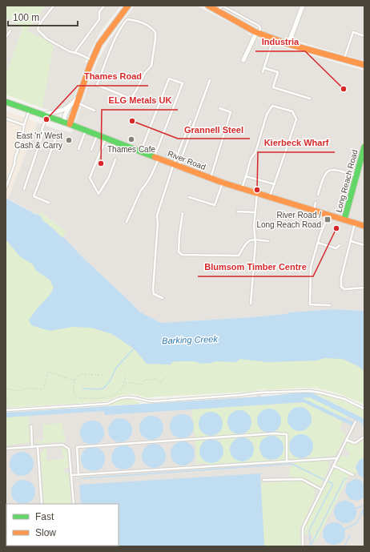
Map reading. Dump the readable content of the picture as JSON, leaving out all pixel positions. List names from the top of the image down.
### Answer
{
  "streets": {
    "street": ["River Road", "Long Reach Road"]
  },
  "crossings": [
    ["River Road", "Long Reach Road"]
  ],
  "water": ["Barking Creek"],
  "places": {
    "other": [
      "Industria",
      "Thames Road",
      "Grannell Steel",
      "Thames Cafe",
      "East 'n' West Cash & Carry",
      "ELG Metals UK",
      "Kierbeck Wharf",
      "Blumsom Timber Centre"
    ],
    "transit": ["River Road / Long Reach Road"]
  },
  "legend": ["Fast", "Slow"],
  "scale_bar": "100 m"
}
